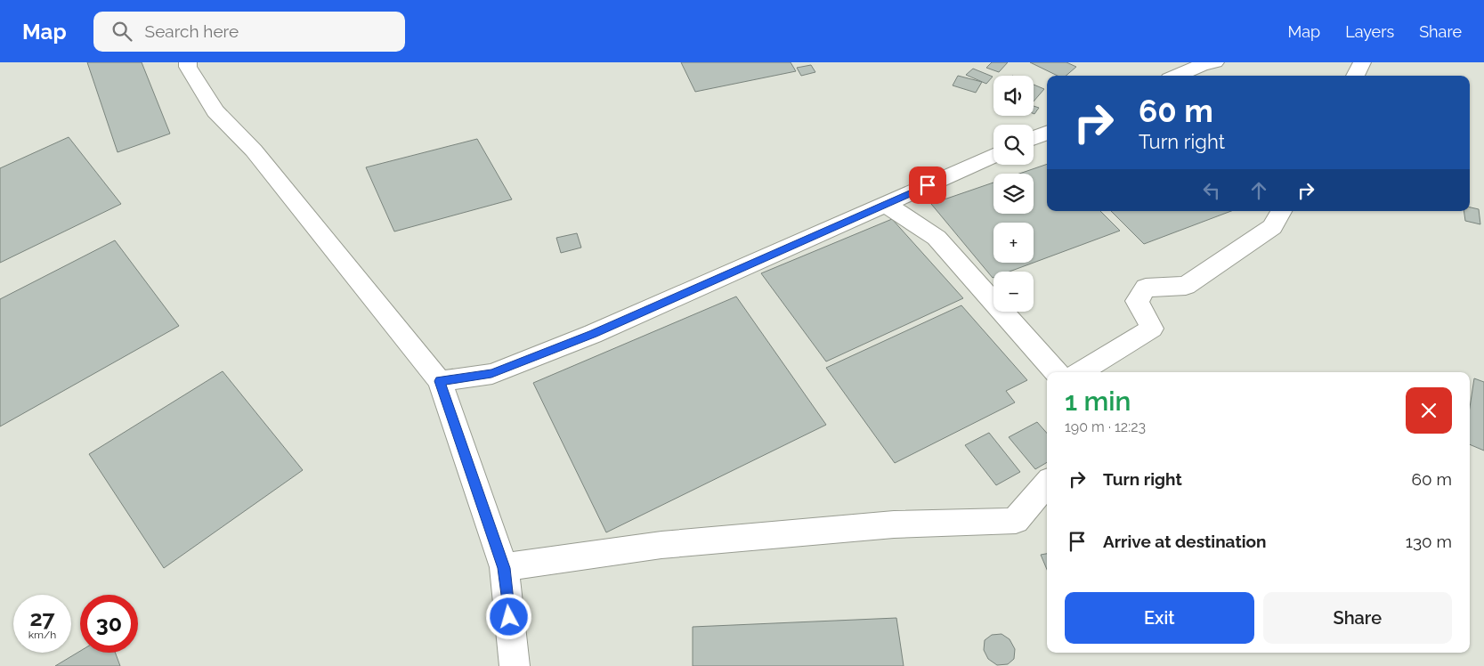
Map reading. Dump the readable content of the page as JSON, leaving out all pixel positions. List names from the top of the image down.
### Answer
{
  "page": {
    "header": "Map",
    "search": "Search here",
    "nav": ["Map", "Layers", "Share"],
    "map_buttons": ["+", "−"],
    "turn": ["60 m", "Turn right"],
    "heading": ["1 min", "190 m · 12:23"],
    "list": [
      {
        "name": "Turn right",
        "value": "60 m"
      },
      {
        "name": "Arrive at destination",
        "value": "130 m"
      }
    ],
    "buttons": ["Exit", "Share"],
    "speed": "27 km/h",
    "limit": "30"
  }
}
